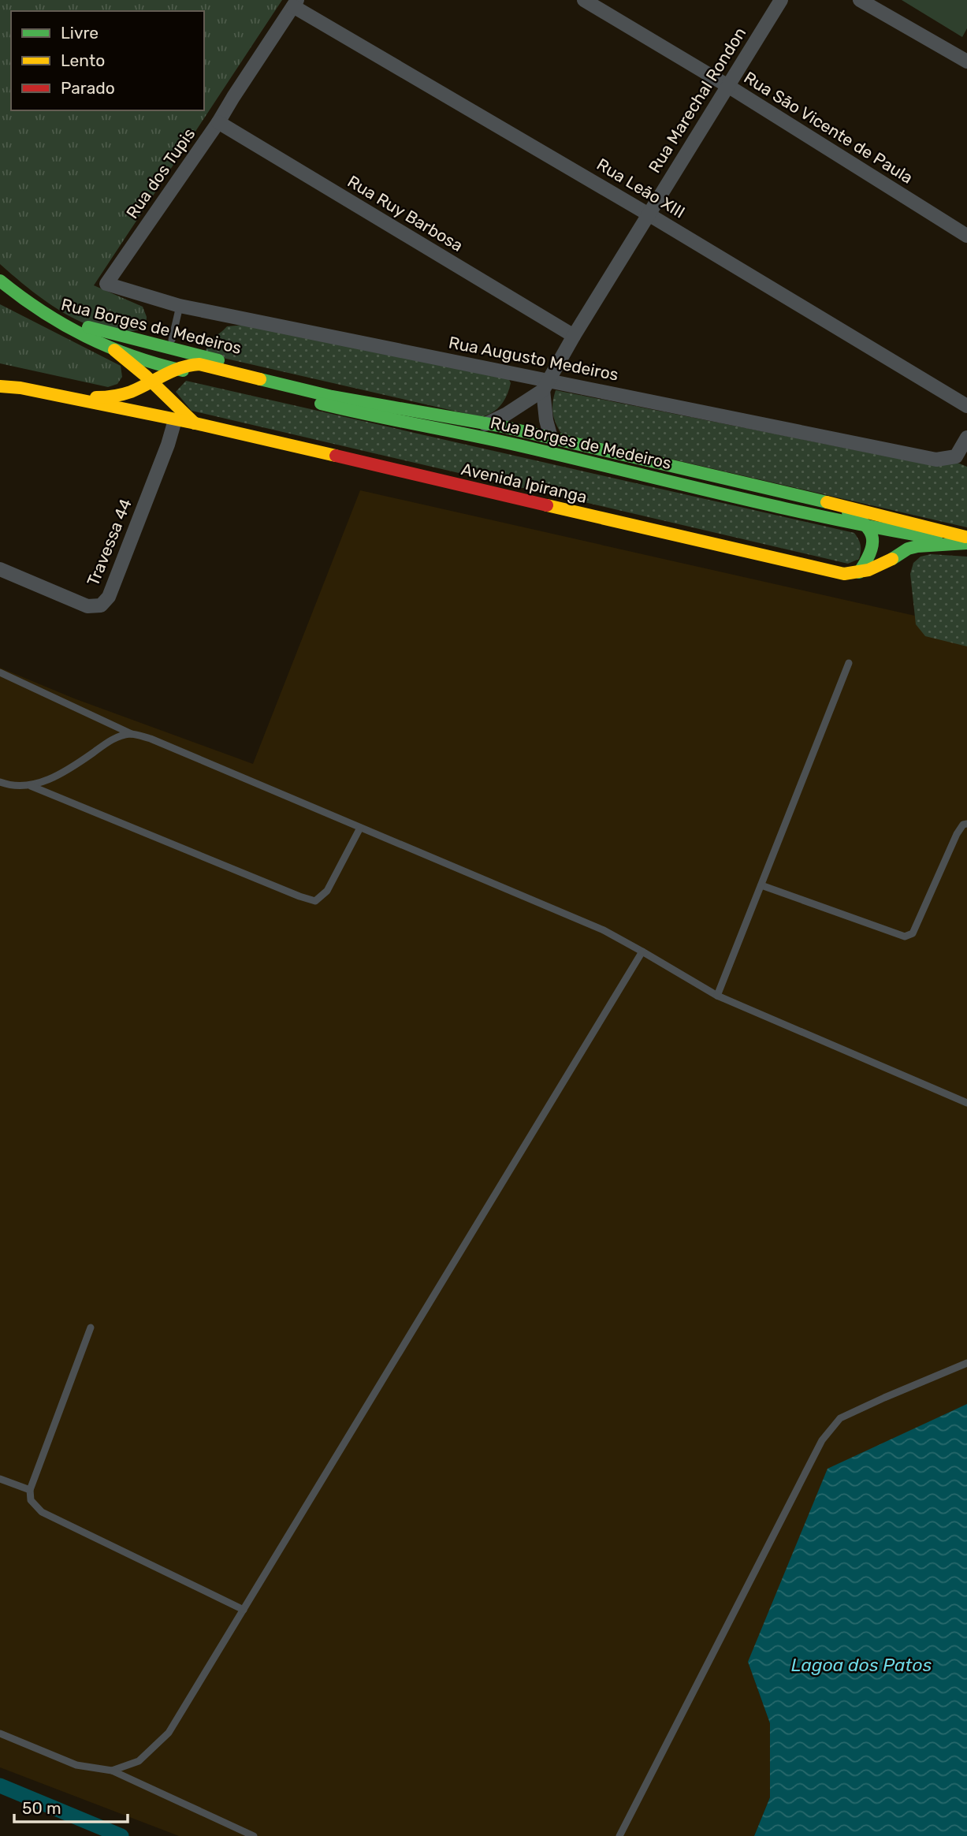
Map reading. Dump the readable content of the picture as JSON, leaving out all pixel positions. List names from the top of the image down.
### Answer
{
  "streets": {
    "main road": ["Rua Borges de Medeiros", "Avenida Ipiranga"],
    "street": [
      "Rua Marechal Rondon",
      "Rua São Vicente de Paula",
      "Rua dos Tupis",
      "Rua Leão XIII",
      "Rua Ruy Barbosa",
      "Rua Augusto Medeiros",
      "Travessa 44"
    ]
  },
  "crossings": [
    ["Rua Marechal Rondon", "Rua São Vicente de Paula"],
    ["Rua Marechal Rondon", "Rua Leão XIII"],
    ["Rua Marechal Rondon", "Rua Ruy Barbosa"],
    ["Rua Marechal Rondon", "Rua Borges de Medeiros"],
    ["Rua Marechal Rondon", "Rua Augusto Medeiros"],
    ["Rua dos Tupis", "Rua Leão XIII"],
    ["Rua dos Tupis", "Rua Ruy Barbosa"],
    ["Rua dos Tupis", "Rua Augusto Medeiros"],
    ["Rua Borges de Medeiros", "Avenida Ipiranga"],
    ["Avenida Ipiranga", "Travessa 44"]
  ],
  "water": ["Lagoa dos Patos"],
  "legend": ["Livre", "Lento", "Parado"],
  "scale_bar": "50 m"
}
